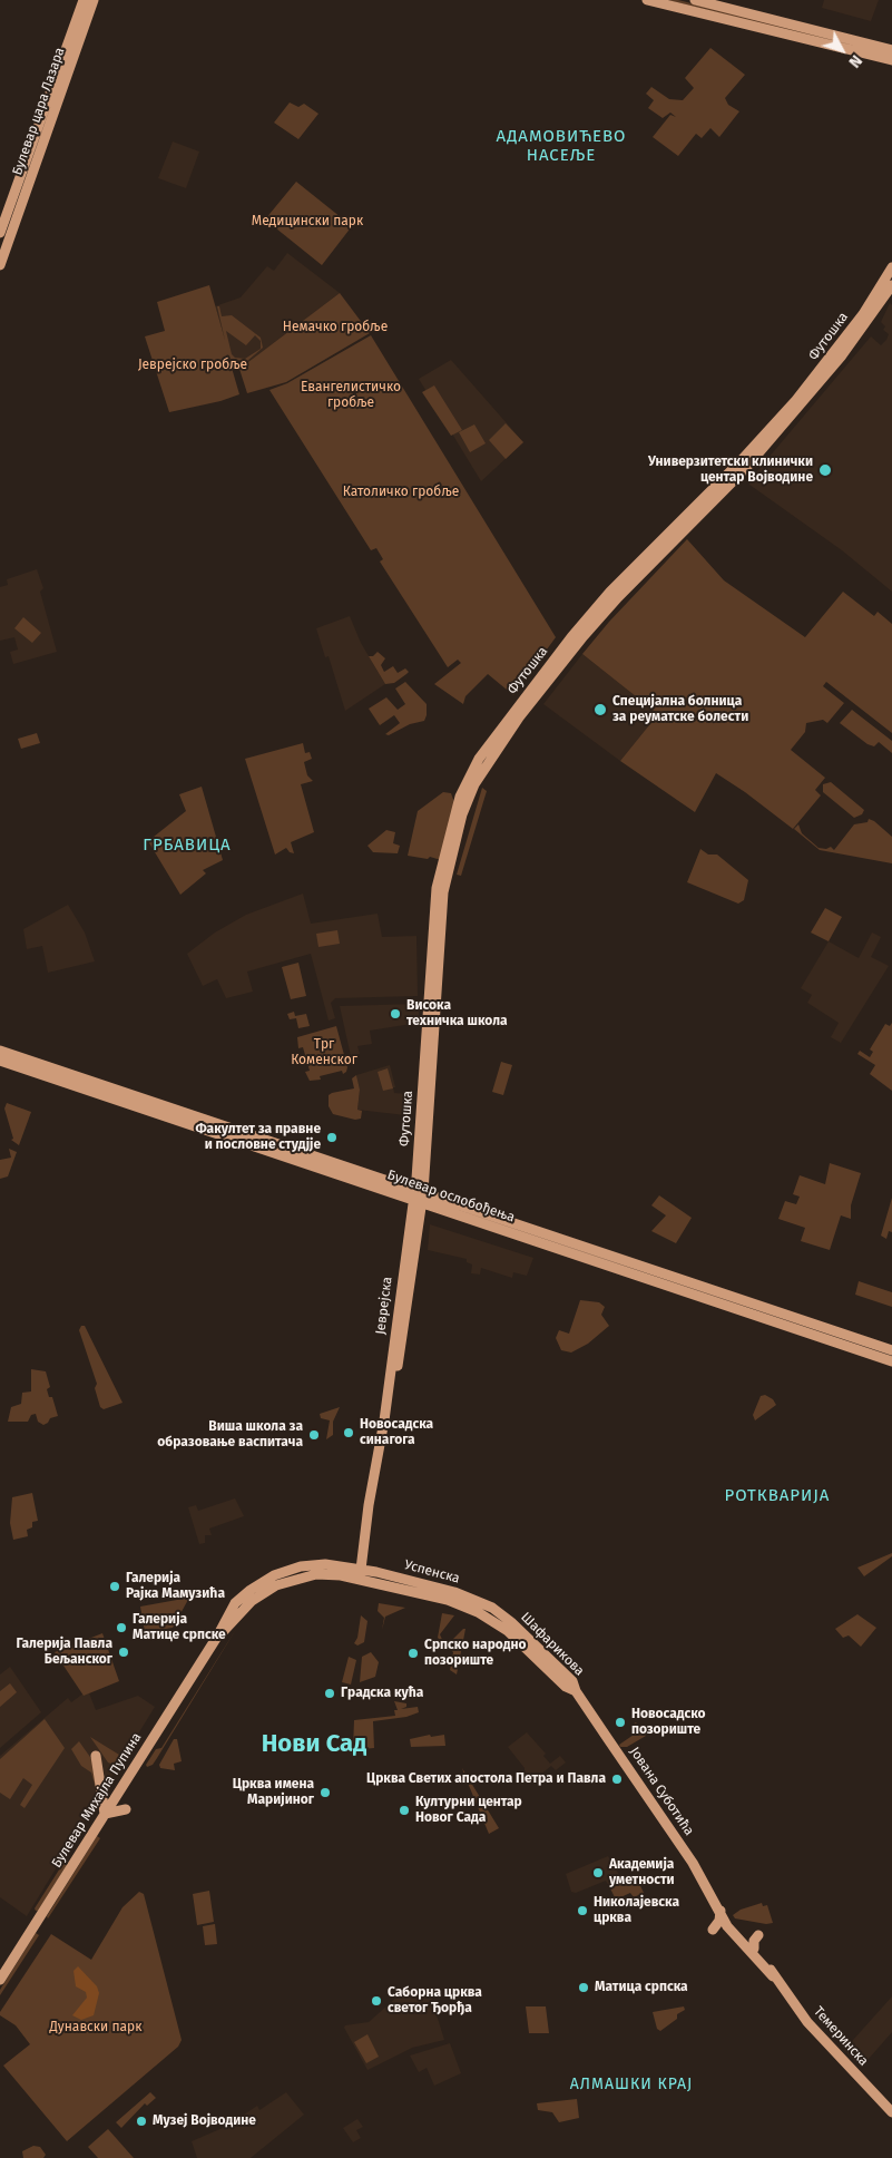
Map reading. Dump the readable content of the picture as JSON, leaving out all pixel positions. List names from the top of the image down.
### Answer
{
  "streets": {
    "main road": [
      "Булевар цара Лазара",
      "Футошка",
      "Булевар ослобођења",
      "Јеврејска",
      "Успенска",
      "Шафарикова",
      "Јована Суботића",
      "Булевар Михајла Пупина",
      "Темеринска"
    ]
  },
  "crossings": [
    ["Футошка", "Булевар ослобођења"],
    ["Футошка", "Јеврејска"],
    ["Булевар ослобођења", "Јеврејска"],
    ["Јеврејска", "Успенска"],
    ["Јеврејска", "Булевар Михајла Пупина"],
    ["Успенска", "Шафарикова"],
    ["Успенска", "Булевар Михајла Пупина"],
    ["Шафарикова", "Јована Суботића"],
    ["Јована Суботића", "Темеринска"]
  ],
  "districts": [
    "АДАМОВИЋЕВО НАСЕЉЕ",
    "ГРБАВИЦА",
    "РОТКВАРИЈА",
    "Нови Сад",
    "АЛМАШКИ КРАЈ"
  ],
  "parks": [
    "Медицински парк",
    "Немачко гробље",
    "Јеврејско гробље",
    "Евангелистичко гробље",
    "Католичко гробље",
    "Трг Коменског",
    "Дунавски парк"
  ],
  "places": [
    "Универзитетски клинички центар Војводине",
    "Специјална болница за реуматске болести",
    "Висока техничка школа",
    "Факултет за правне и пословне студјје",
    "Новосадска синагога",
    "Виша школа за образовање васпитача",
    "Галерија Рајка Мамузића",
    "Галерија Матице српске",
    "Галерија Павла Бељанског",
    "Српско народно позориште",
    "Градска кућа",
    "Новосадско позориште",
    "Црква Светих апостола Петра и Павла",
    "Црква имена Маријиног",
    "Културни центар Новог Сада",
    "Академија уметности",
    "Николајевска црква",
    "Матица српска",
    "Саборна црква светог Ђорђа",
    "Музеј Војводине"
  ],
  "north": "bottom right"
}
